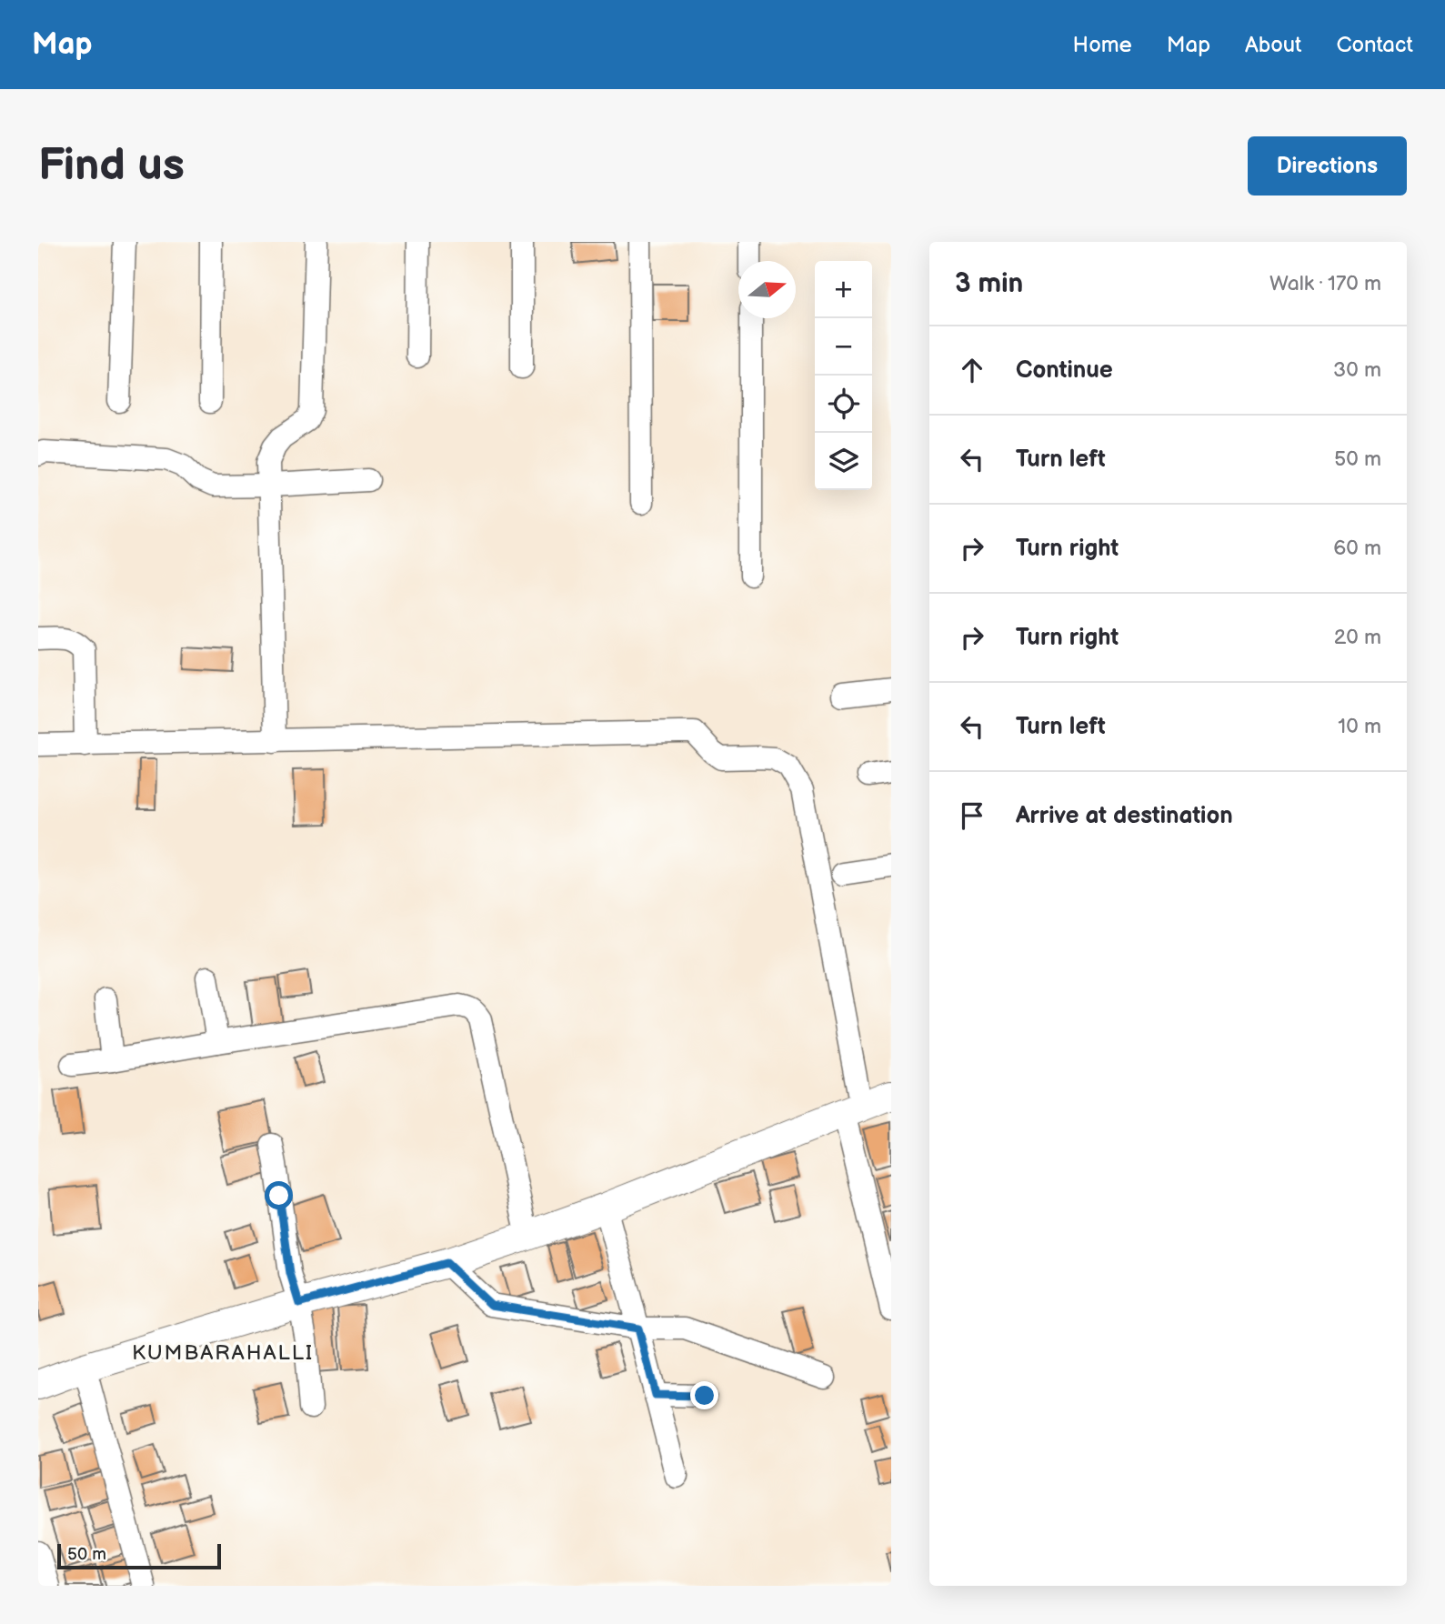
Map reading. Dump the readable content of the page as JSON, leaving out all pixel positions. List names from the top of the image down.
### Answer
{
  "districts": ["KUMBARAHALLI"],
  "scale_bar": "50 m",
  "north": "right",
  "page": {
    "header": "Map",
    "nav": [
      "Home",
      "Map",
      "About",
      "Contact"
    ],
    "buttons": "Directions",
    "title": "Find us",
    "heading": ["3 min", "Walk · 170 m"],
    "map_buttons": ["+", "−"],
    "list": [
      ["Continue", "30 m"],
      ["Turn left", "50 m"],
      ["Turn right", "60 m"],
      ["Turn right", "20 m"],
      ["Turn left", "10 m"],
      "Arrive at destination"
    ],
    "scale": "50 m"
  }
}
